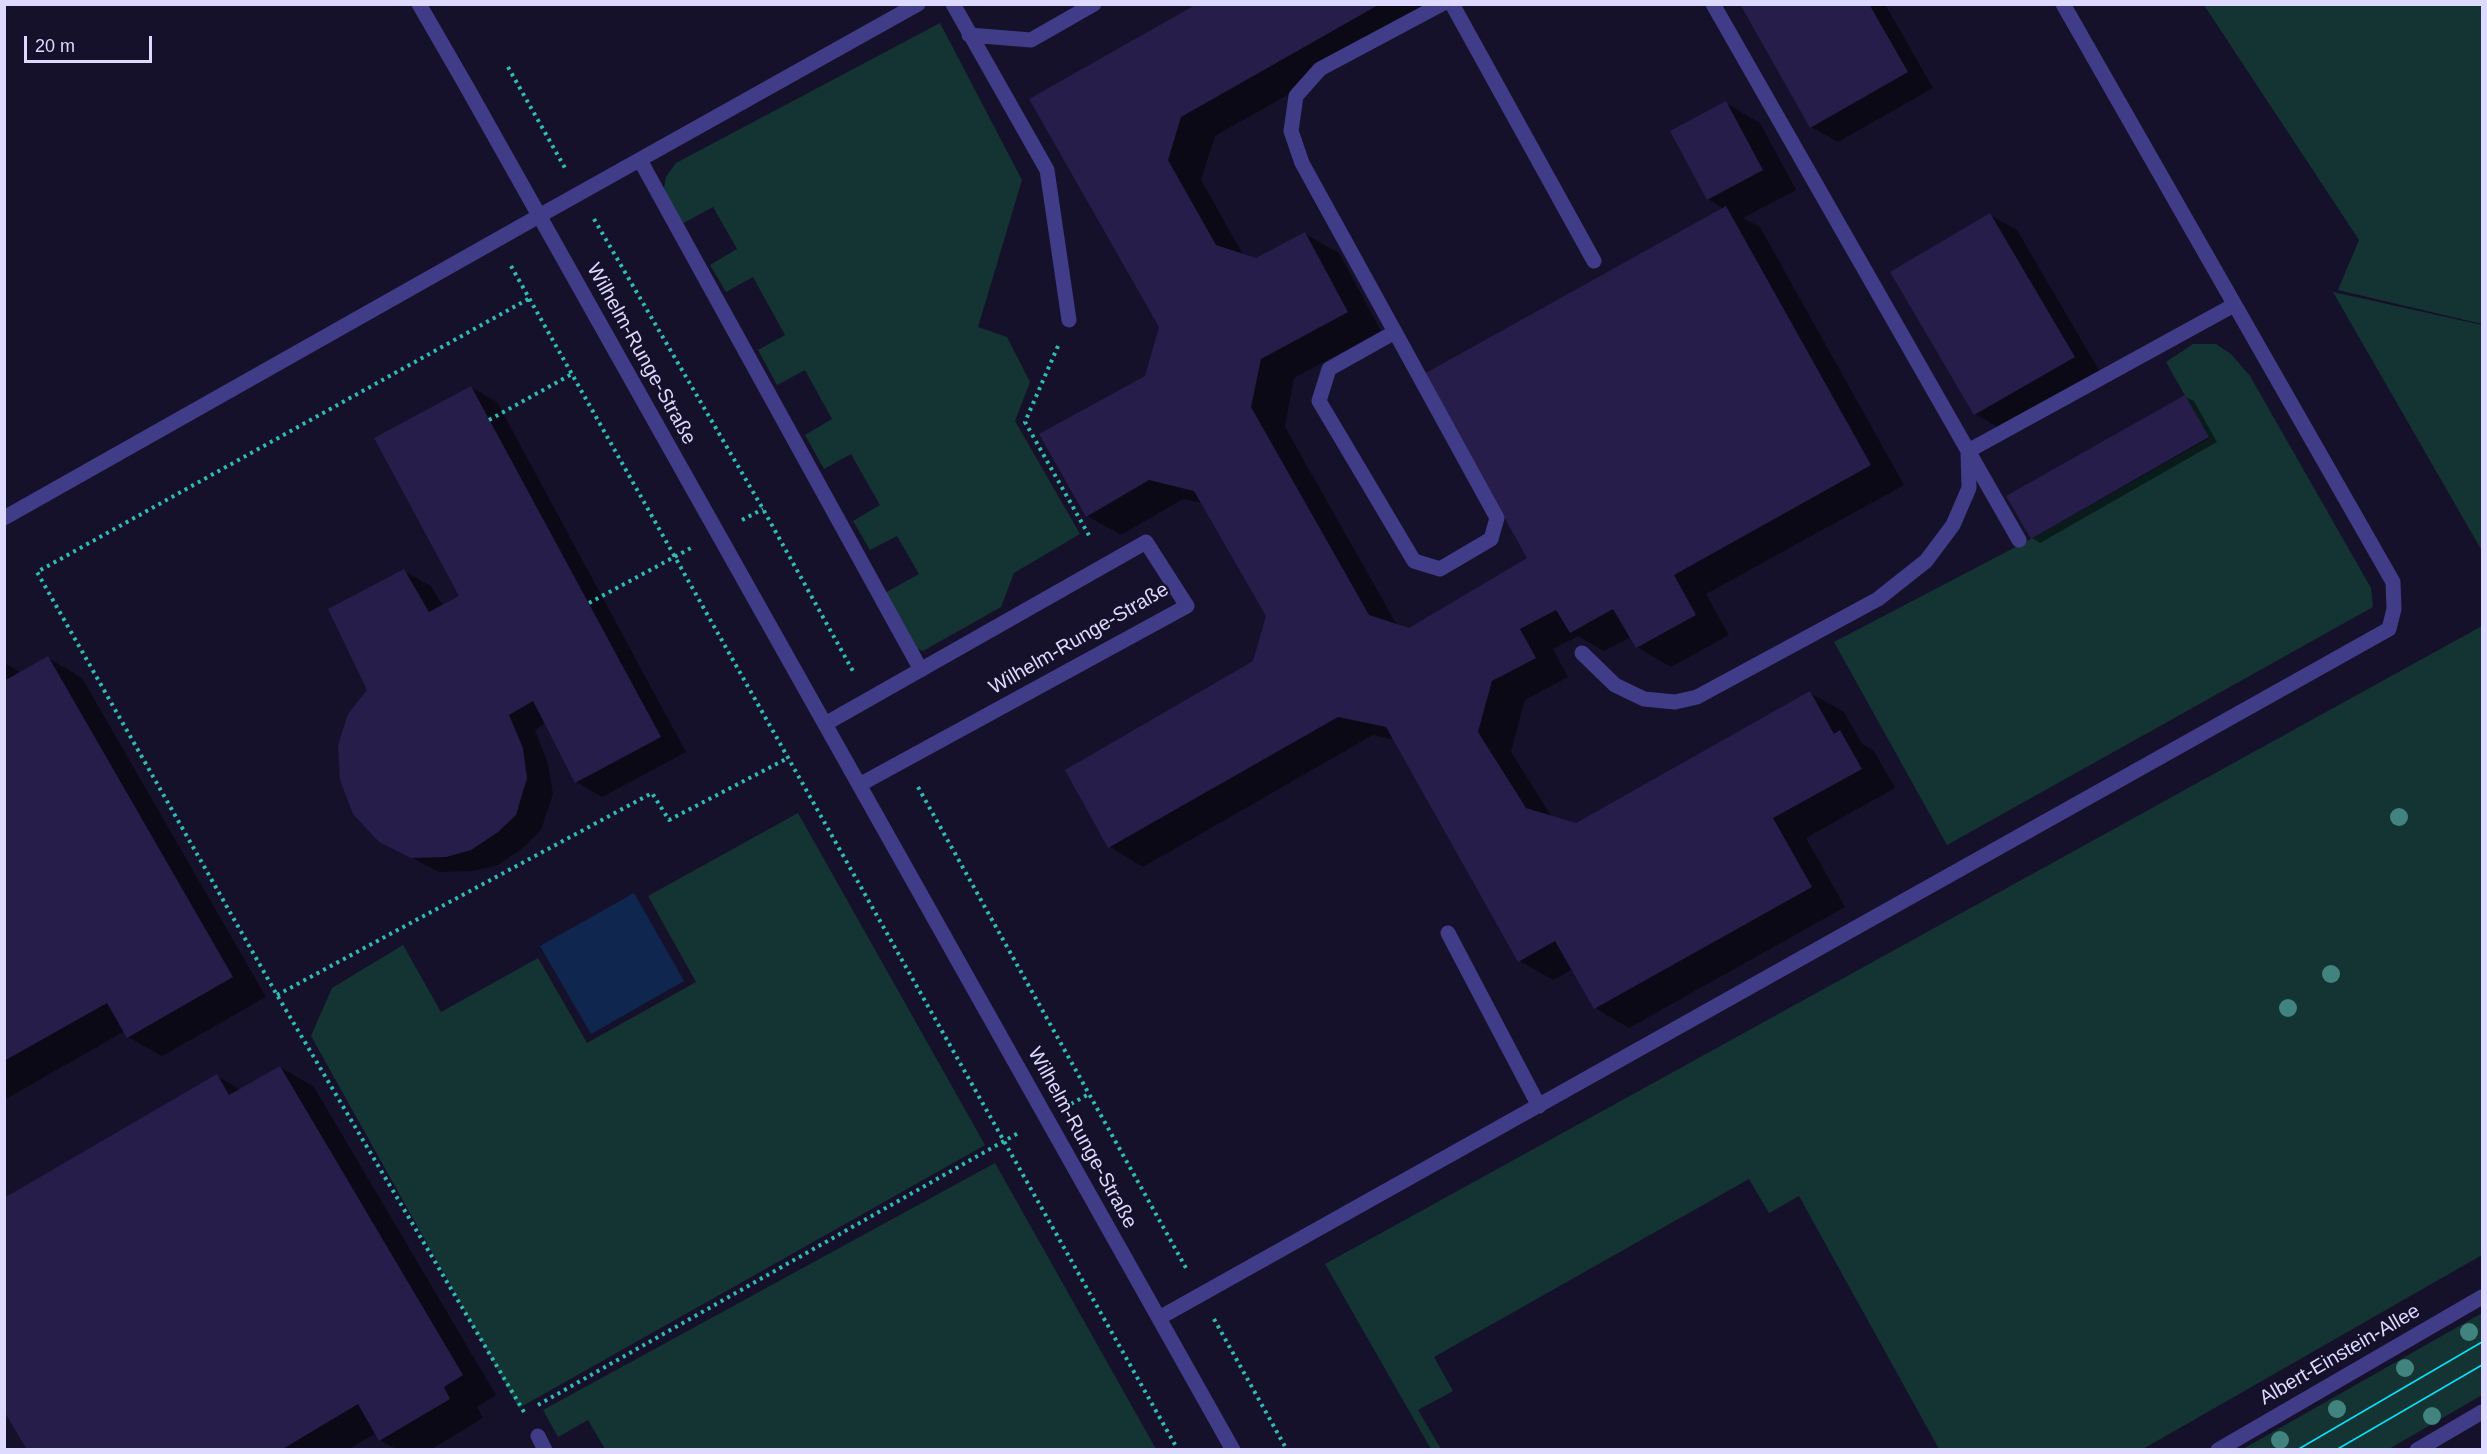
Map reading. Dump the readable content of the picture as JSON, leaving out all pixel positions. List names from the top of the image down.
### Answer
{
  "streets": {
    "street": ["Wilhelm-Runge-Straße", "Albert-Einstein-Allee"]
  },
  "scale_bar": "20 m"
}
